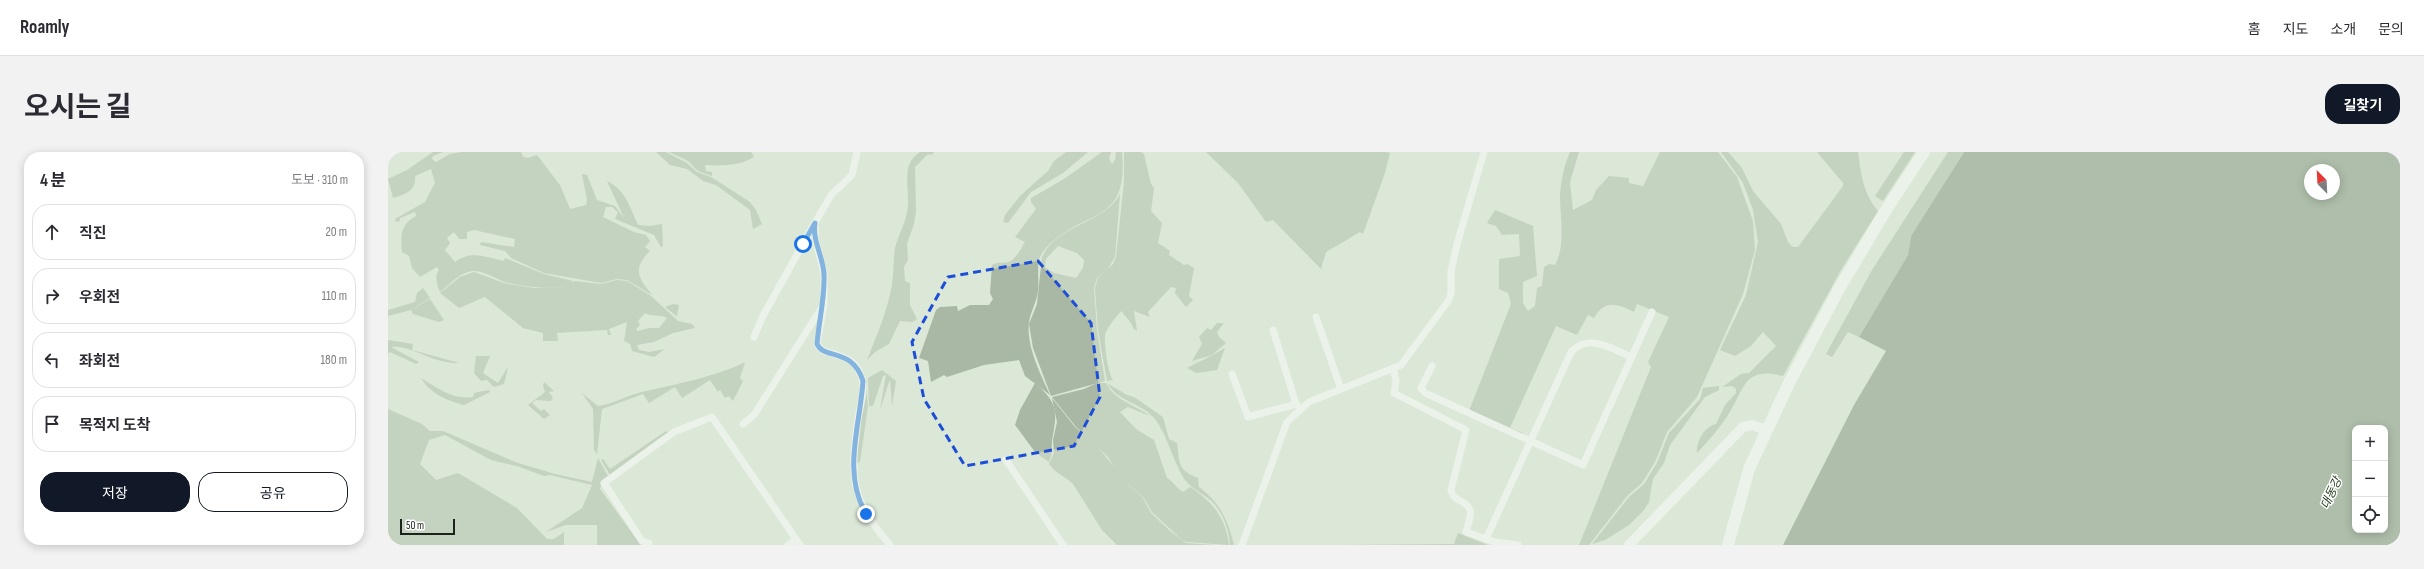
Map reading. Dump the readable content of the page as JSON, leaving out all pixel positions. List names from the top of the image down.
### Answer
{
  "water": ["대동강"],
  "scale_bar": "50 m",
  "north": "top left",
  "page": {
    "header": "Roamly",
    "nav": [
      "홈",
      "지도",
      "소개",
      "문의"
    ],
    "title": "오시는 길",
    "buttons": [
      "길찾기",
      ["저장", "공유"]
    ],
    "heading": ["4 분", "도보 · 310 m"],
    "list": [
      ["직진", "20 m"],
      ["우회전", "110 m"],
      ["좌회전", "180 m"],
      "목적지 도착"
    ],
    "map_buttons": ["+", "−"],
    "scale": "50 m"
  }
}
